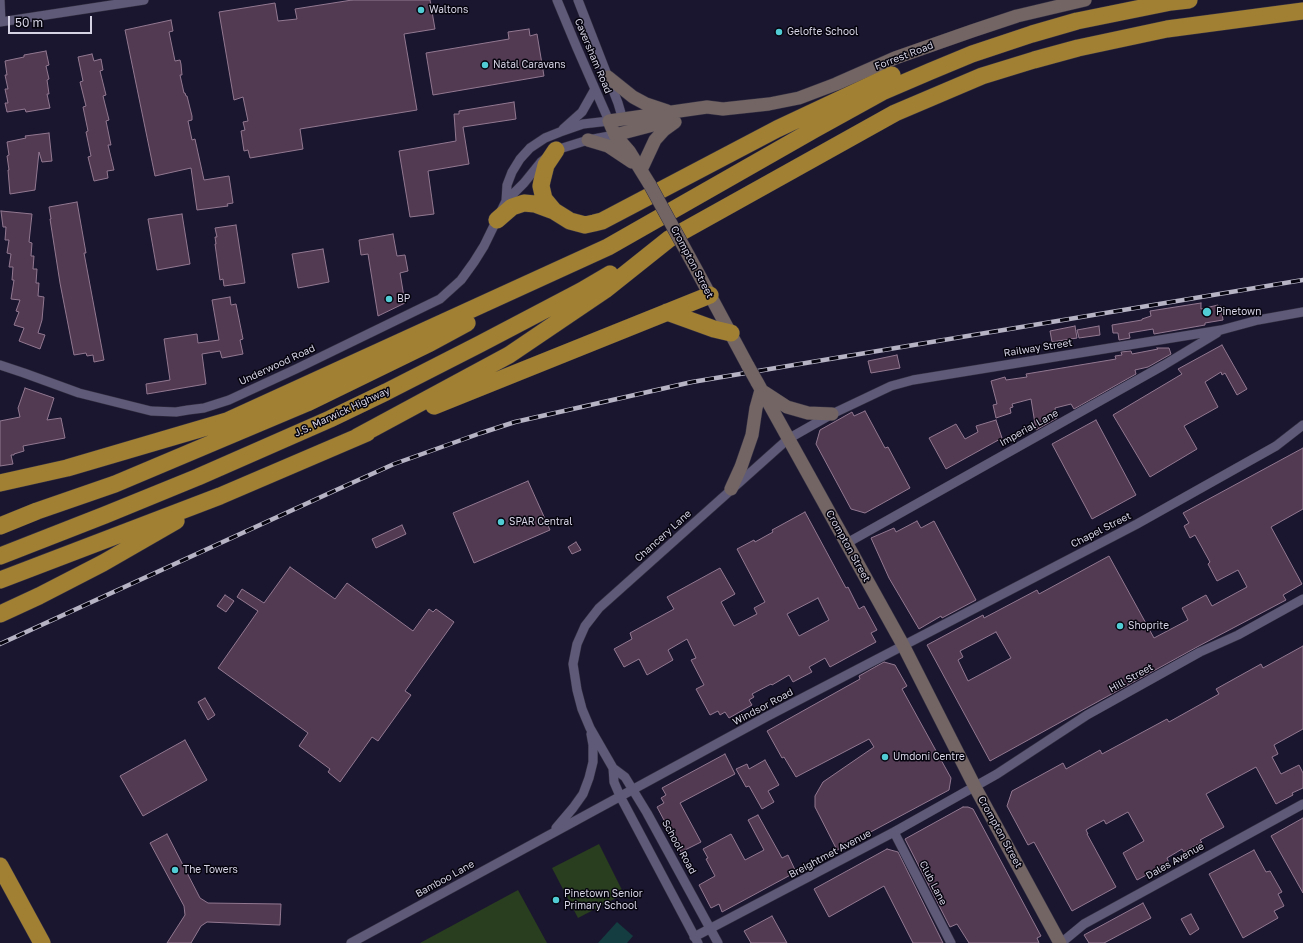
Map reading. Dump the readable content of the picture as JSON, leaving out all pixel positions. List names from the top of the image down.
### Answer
{
  "streets": {
    "highway": ["J.S. Marwick Highway"],
    "street": [
      "Caversham Road",
      "Forrest Road",
      "Crompton Street",
      "Railway Street",
      "Underwood Road",
      "Imperial Lane",
      "Chapel Street",
      "Chancery Lane",
      "Hill Street",
      "Windsor Road",
      "School Road",
      "Breightmet Avenue",
      "Dales Avenue",
      "Bamboo Lane",
      "Club Lane"
    ]
  },
  "crossings": [
    ["Caversham Road", "Forrest Road"],
    ["Caversham Road", "Crompton Street"],
    ["Caversham Road", "Underwood Road"],
    ["Forrest Road", "Crompton Street"],
    ["Forrest Road", "Underwood Road"],
    ["Crompton Street", "Railway Street"],
    ["Crompton Street", "Underwood Road"],
    ["Crompton Street", "Imperial Lane"],
    ["Crompton Street", "Chapel Street"],
    ["Crompton Street", "Chancery Lane"],
    ["Crompton Street", "Hill Street"],
    ["Crompton Street", "Windsor Road"],
    ["Crompton Street", "Breightmet Avenue"],
    ["Crompton Street", "Dales Avenue"],
    ["Railway Street", "Imperial Lane"],
    ["Railway Street", "Chancery Lane"],
    ["Chapel Street", "Windsor Road"],
    ["Chancery Lane", "School Road"],
    ["Hill Street", "Breightmet Avenue"],
    ["Windsor Road", "School Road"],
    ["Windsor Road", "Bamboo Lane"],
    ["School Road", "Breightmet Avenue"],
    ["School Road", "Bamboo Lane"],
    ["Breightmet Avenue", "Club Lane"]
  ],
  "places": [
    "Waltons",
    "Gelofte School",
    "Natal Caravans",
    "BP",
    "Pinetown",
    "SPAR Central",
    "Shoprite",
    "Umdoni Centre",
    "The Towers",
    "Pinetown Senior Primary School"
  ],
  "scale_bar": "50 m"
}
